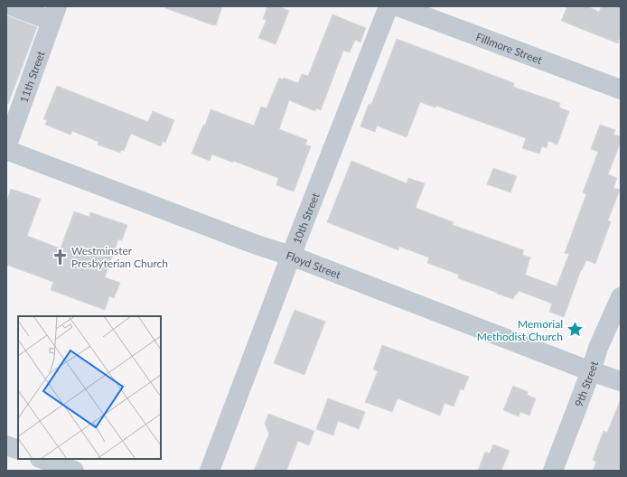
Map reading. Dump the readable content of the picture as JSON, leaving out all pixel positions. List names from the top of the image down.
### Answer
{
  "streets": {
    "street": [
      "Fillmore Street",
      "11th Street",
      "10th Street",
      "Floyd Street",
      "9th Street"
    ]
  },
  "crossings": [
    ["11th Street", "Floyd Street"],
    ["10th Street", "Floyd Street"],
    ["Floyd Street", "9th Street"]
  ],
  "places": {
    "church": ["Westminster Presbyterian Church"],
    "place": ["Memorial Methodist Church"]
  }
}
